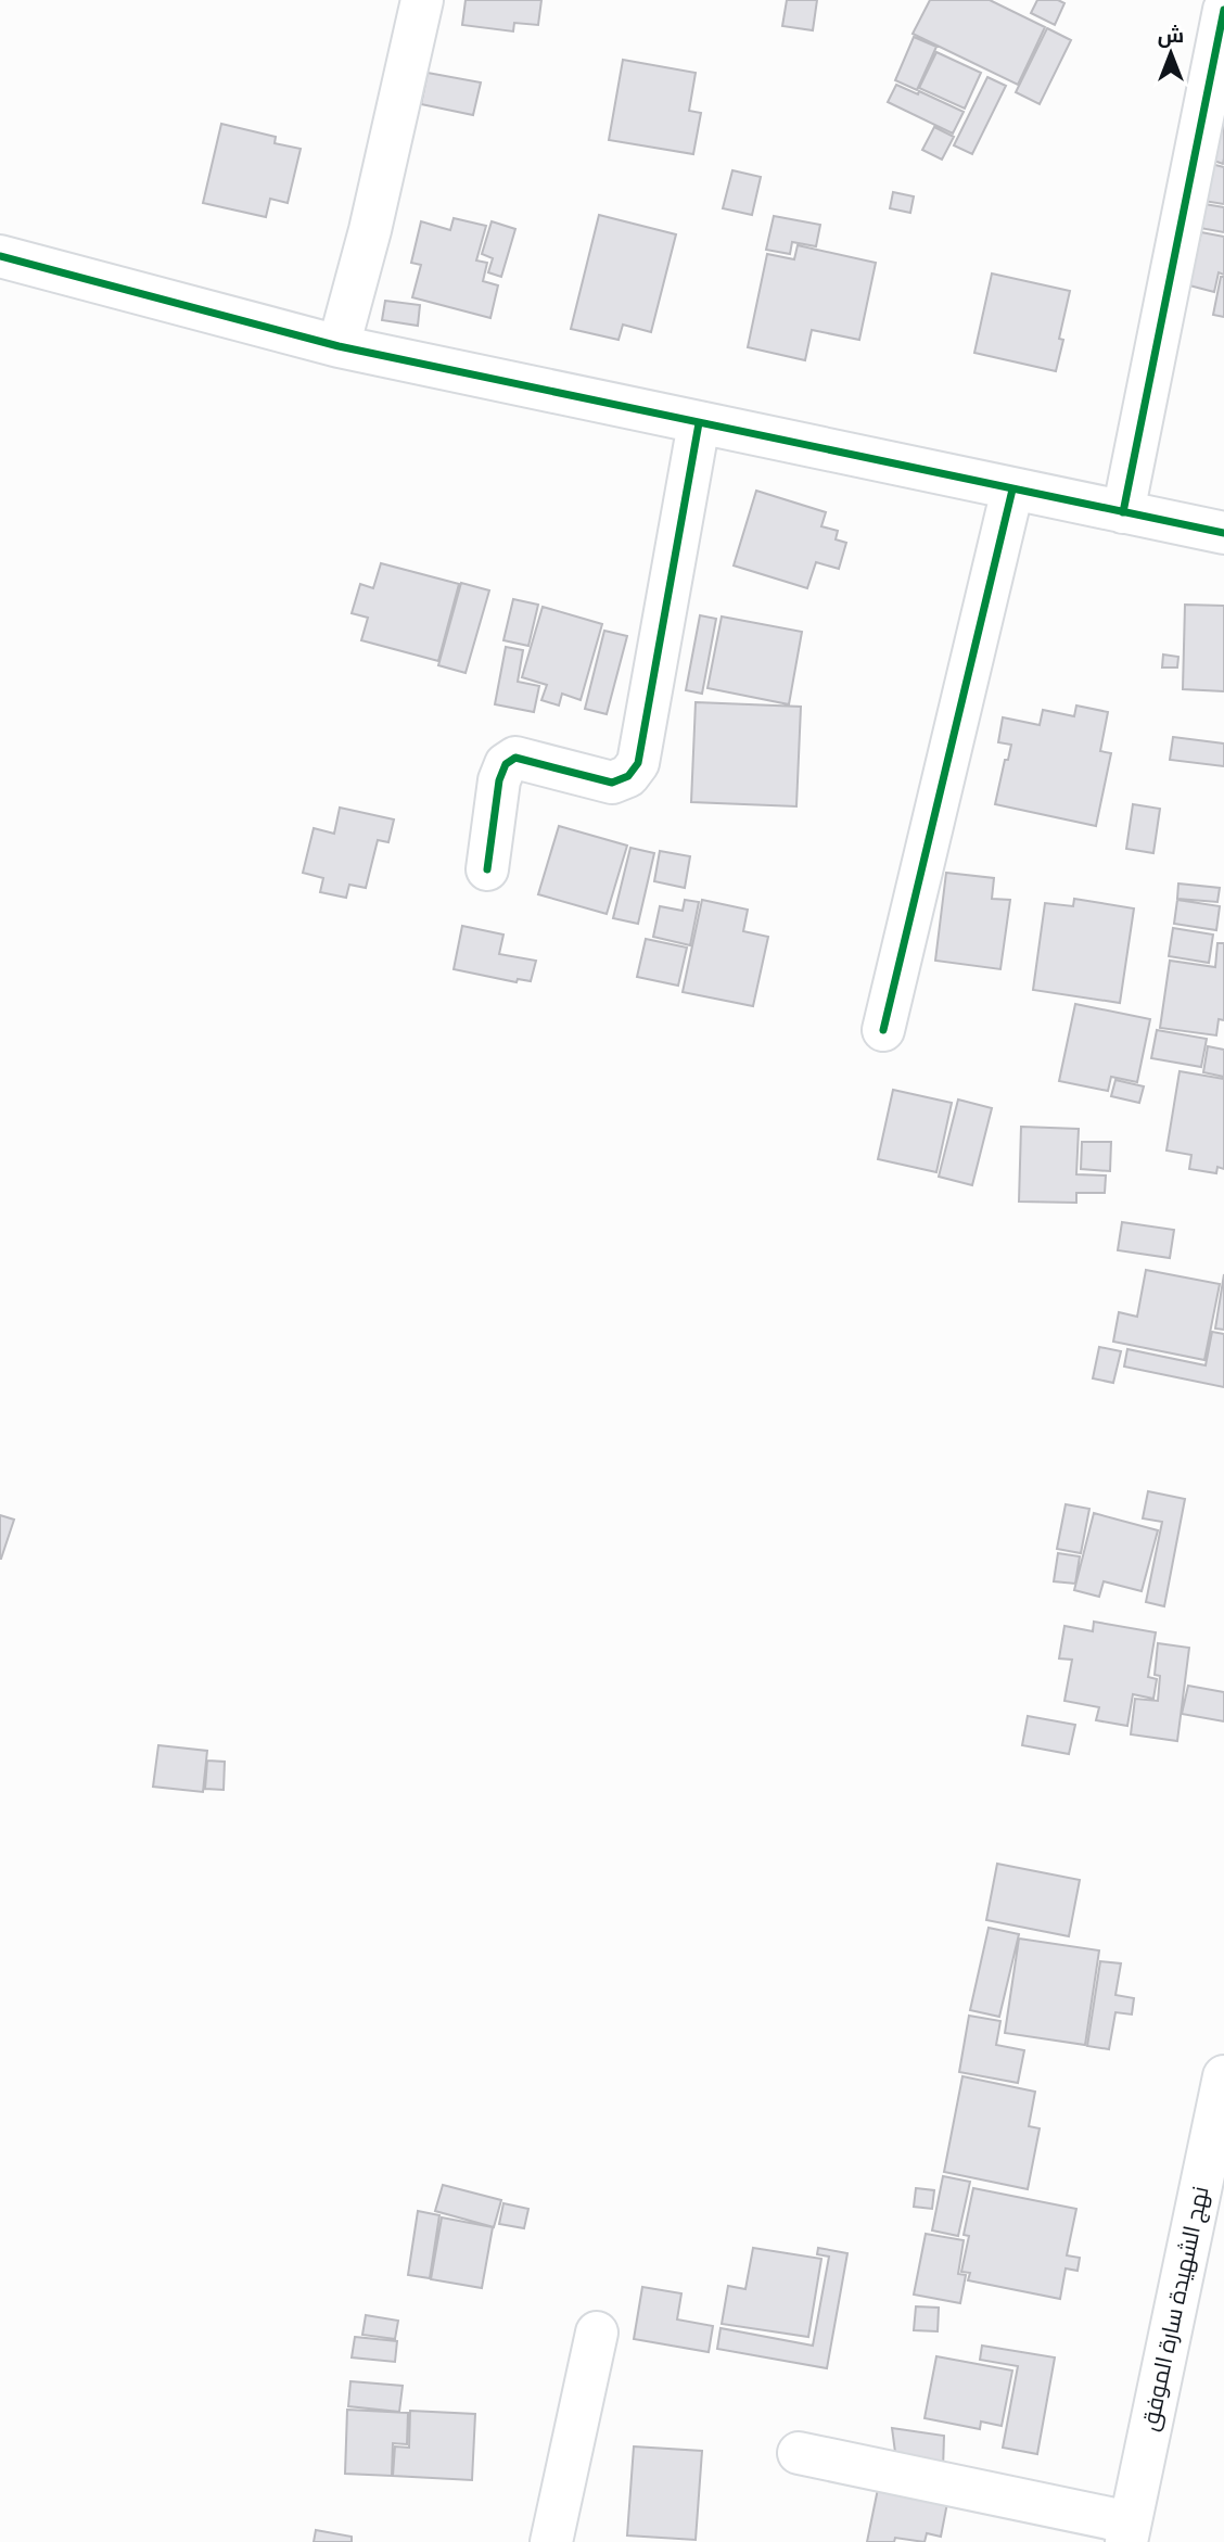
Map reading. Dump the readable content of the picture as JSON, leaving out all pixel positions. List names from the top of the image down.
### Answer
{
  "streets": {
    "street": ["نهج الشهيدة سارة الموفق"]
  },
  "north": "top"
}
